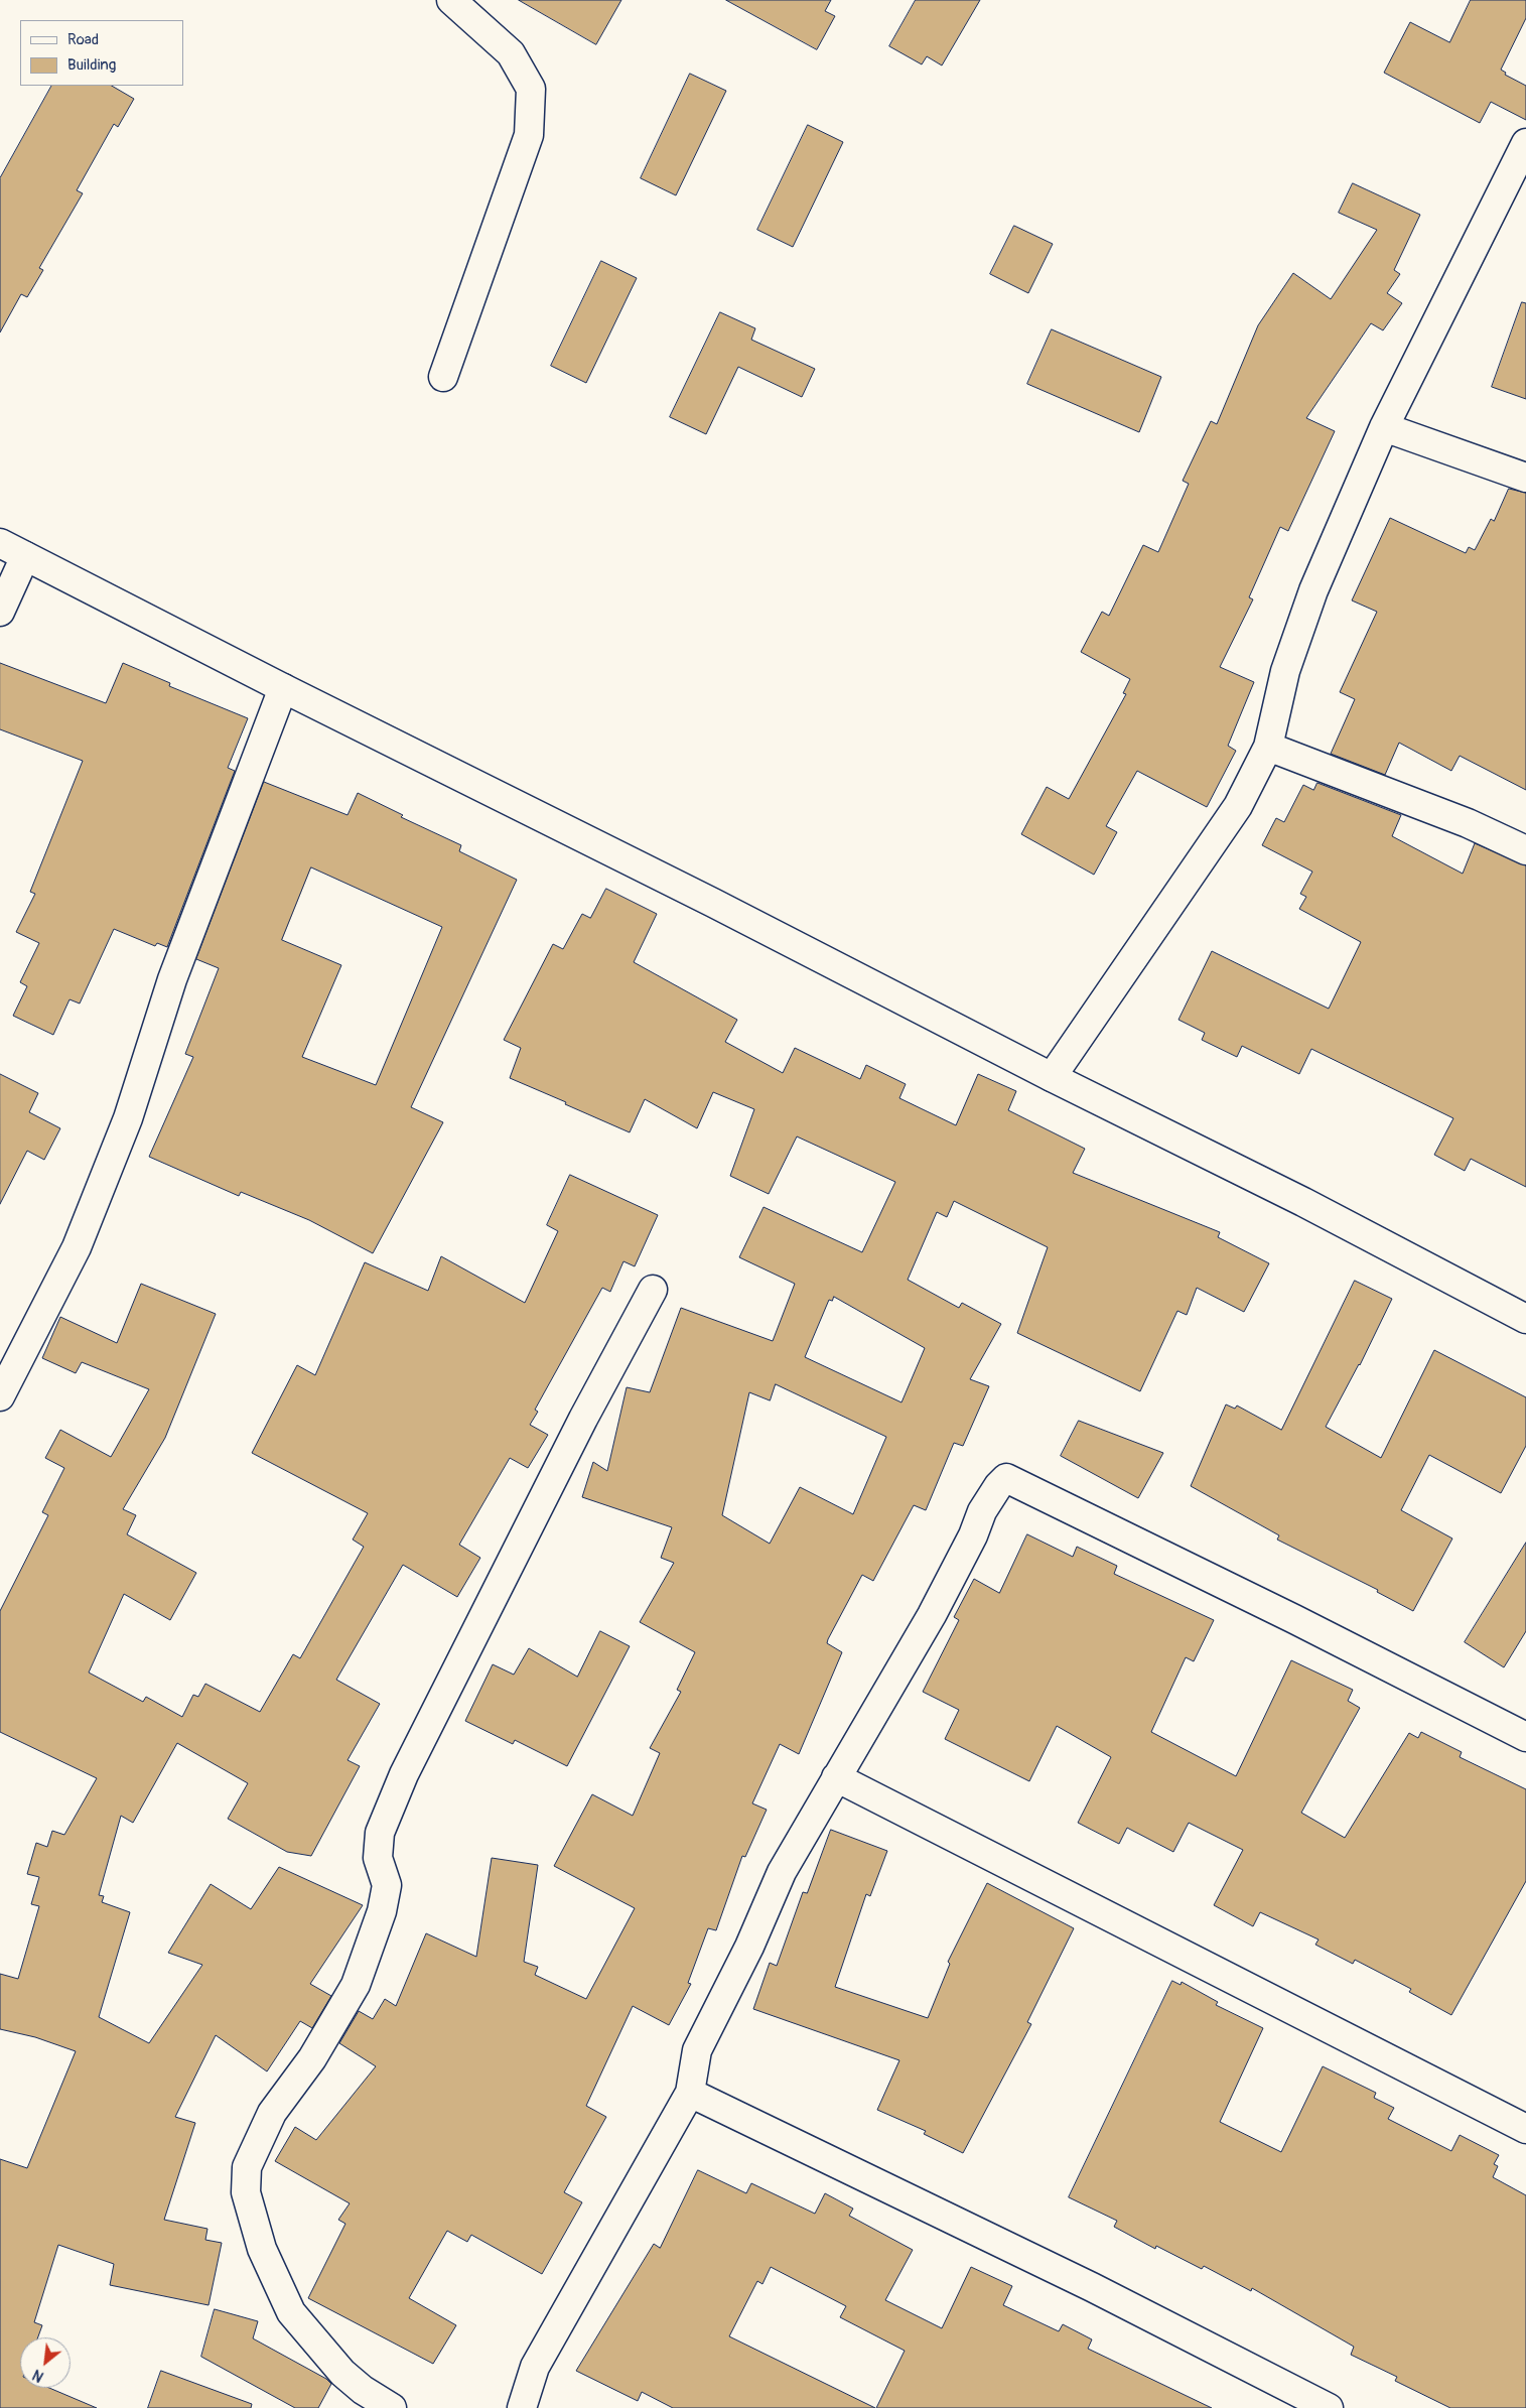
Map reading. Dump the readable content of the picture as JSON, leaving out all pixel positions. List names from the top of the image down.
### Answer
{
  "legend": ["Road", "Building"],
  "north": "bottom left"
}
